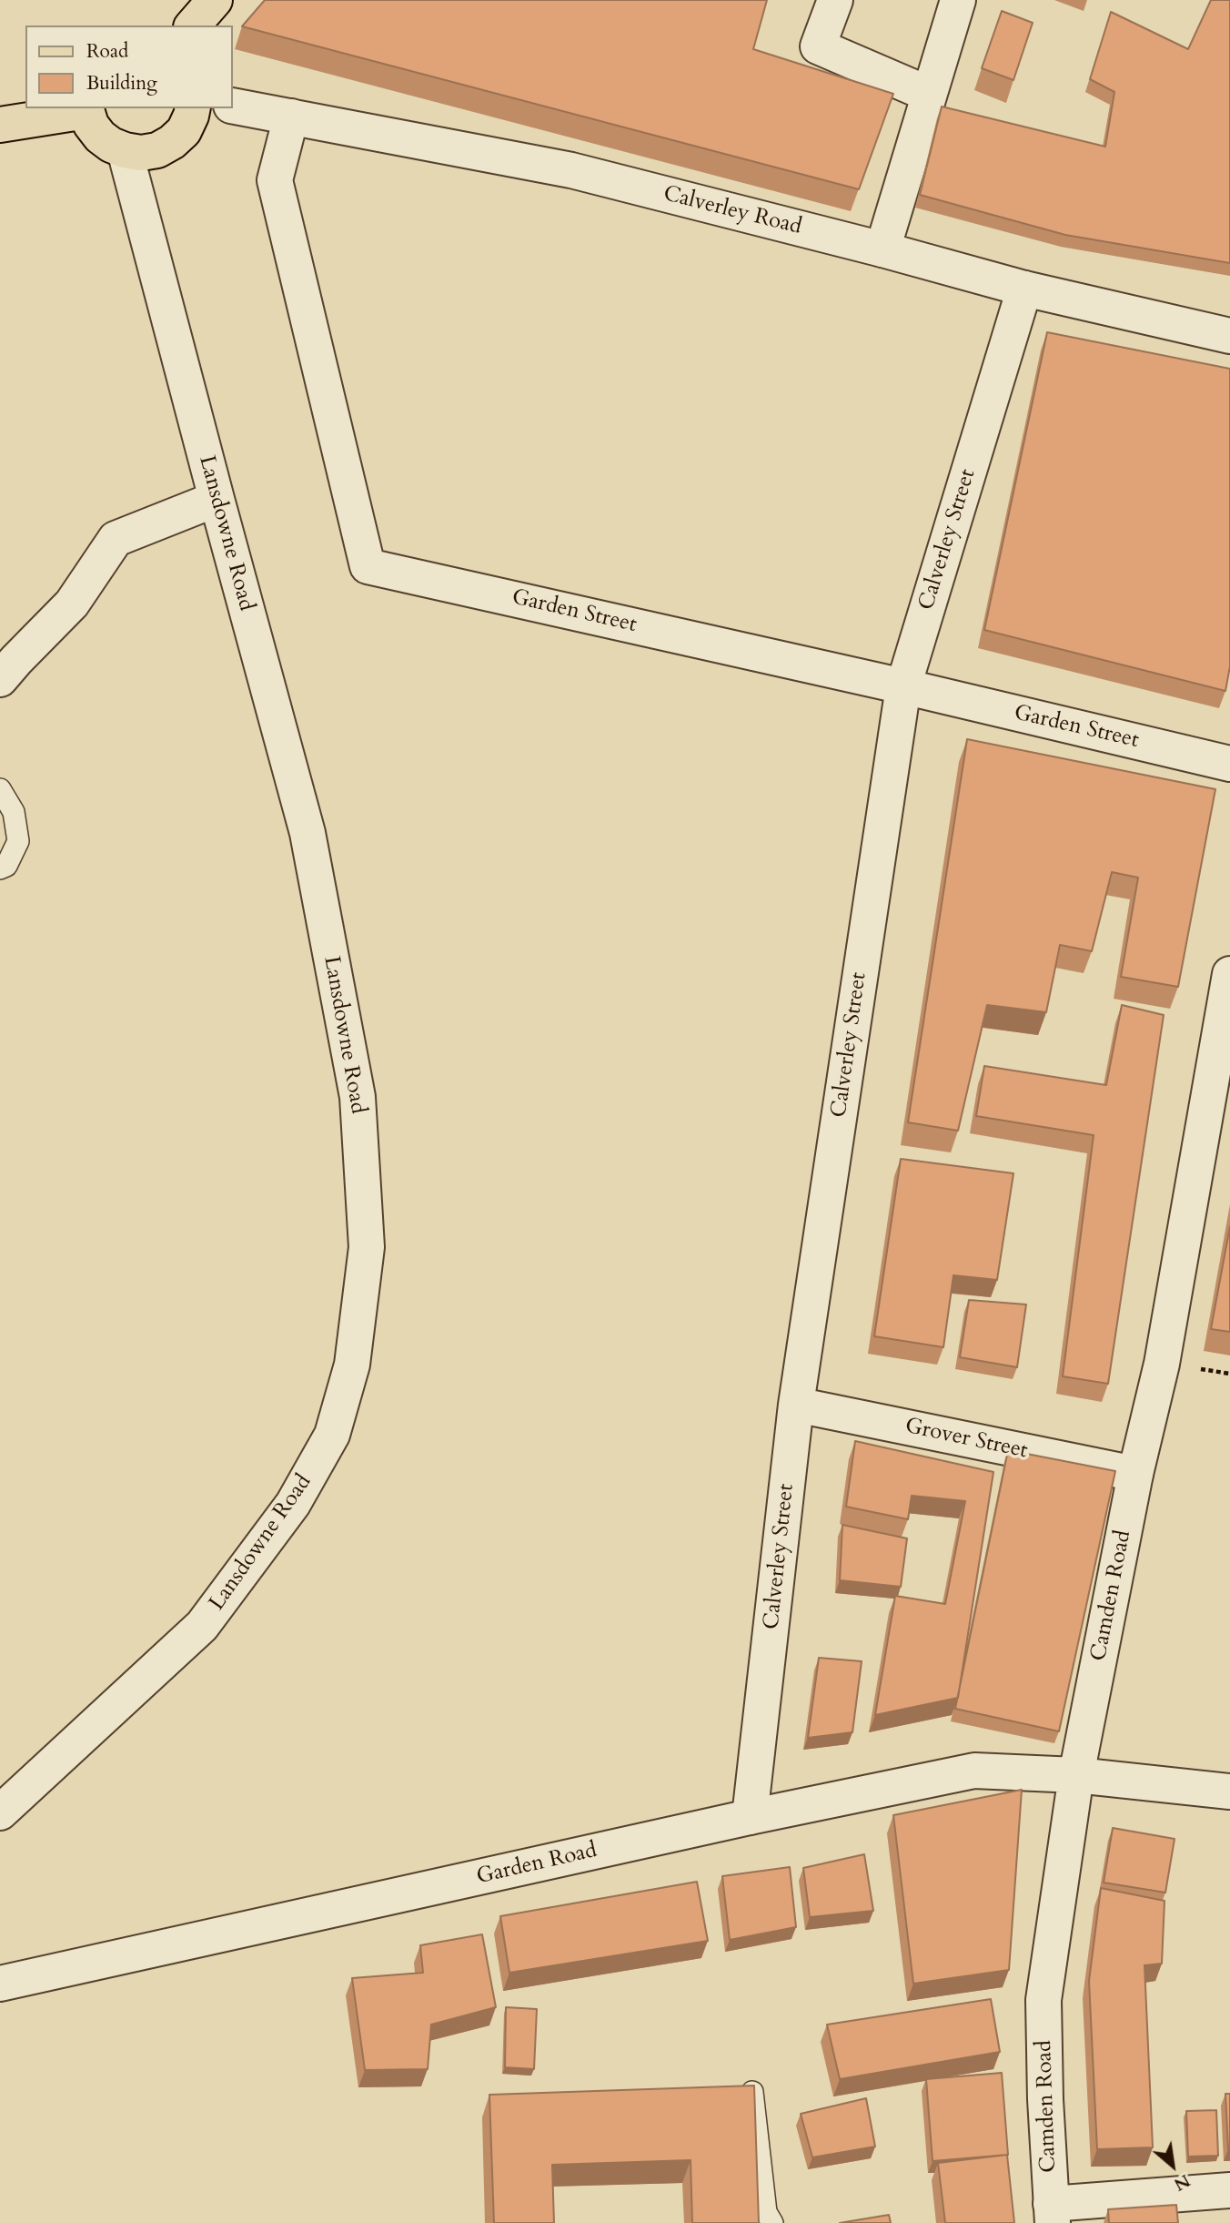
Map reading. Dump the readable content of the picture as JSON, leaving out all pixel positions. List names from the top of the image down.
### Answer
{
  "streets": {
    "street": [
      "Calverley Road",
      "Lansdowne Road",
      "Calverley Street",
      "Garden Street",
      "Grover Street",
      "Camden Road",
      "Garden Road"
    ]
  },
  "crossings": [
    ["Calverley Road", "Calverley Street"],
    ["Calverley Road", "Garden Street"],
    ["Calverley Street", "Garden Street"],
    ["Calverley Street", "Grover Street"],
    ["Calverley Street", "Garden Road"],
    ["Grover Street", "Camden Road"],
    ["Camden Road", "Garden Road"]
  ],
  "legend": ["Road", "Building"],
  "north": "bottom right"
}
